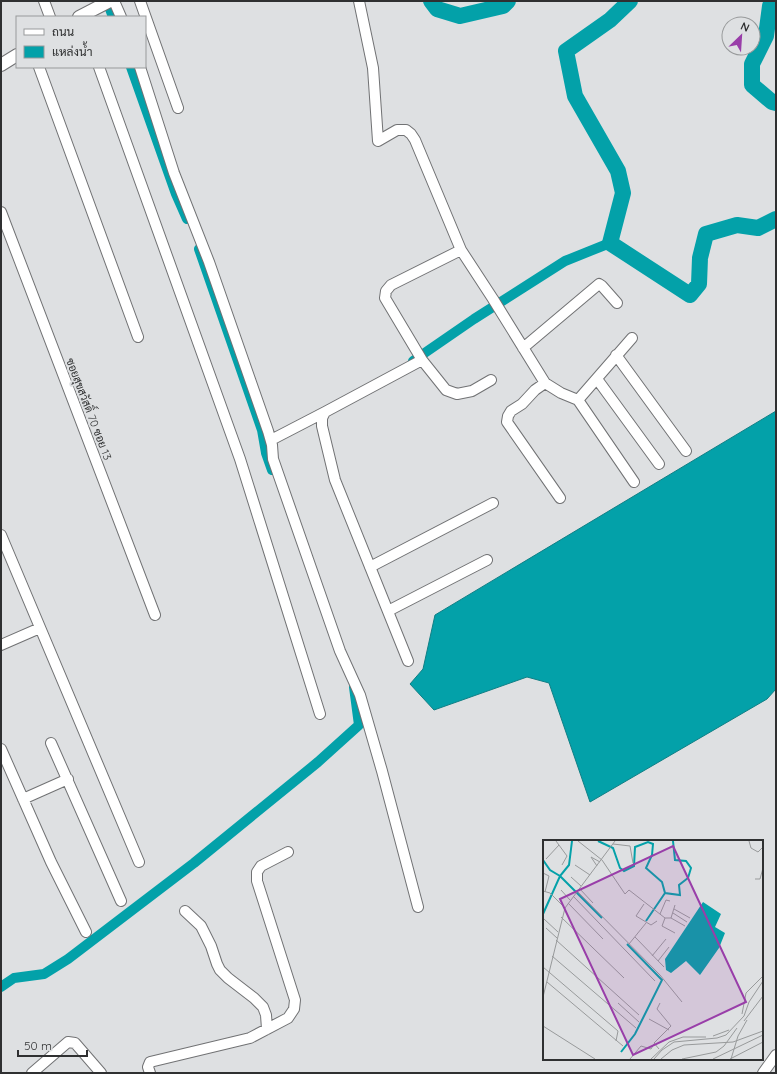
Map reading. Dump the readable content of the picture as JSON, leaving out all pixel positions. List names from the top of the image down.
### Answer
{
  "streets": {
    "street": ["ซอยสุขสวัสดิ์ 70 ซอย 13"]
  },
  "legend": ["ถนน", "แหล่งน้ำ"],
  "scale_bar": "50 m",
  "north": "top right"
}
